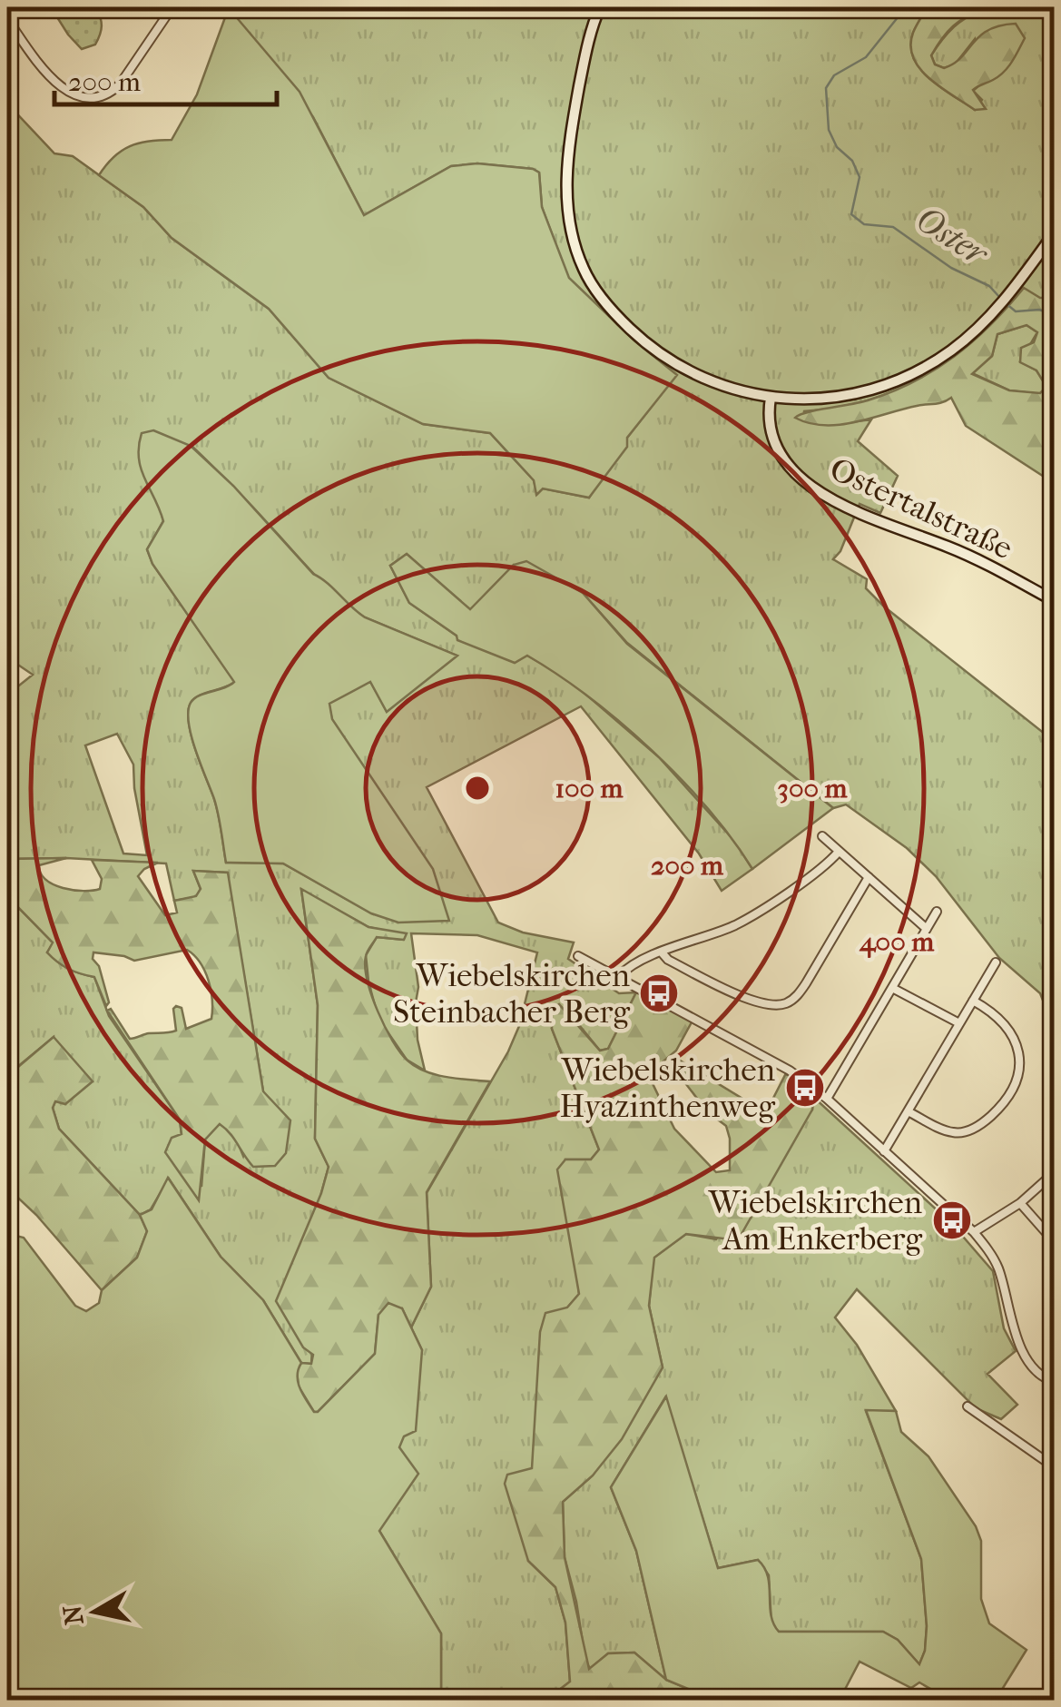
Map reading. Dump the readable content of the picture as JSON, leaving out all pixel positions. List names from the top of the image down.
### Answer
{
  "streets": {
    "main road": ["Ostertalstraße"]
  },
  "water": ["Oster"],
  "places": {
    "bus stop": ["Wiebelskirchen Steinbacher Berg", "Wiebelskirchen Hyazinthenweg", "Wiebelskirchen Am Enkerberg"]
  },
  "scale_bar": "200 m",
  "north": "left",
  "rings": [
    "100 m",
    "300 m",
    "200 m",
    "400 m"
  ]
}
